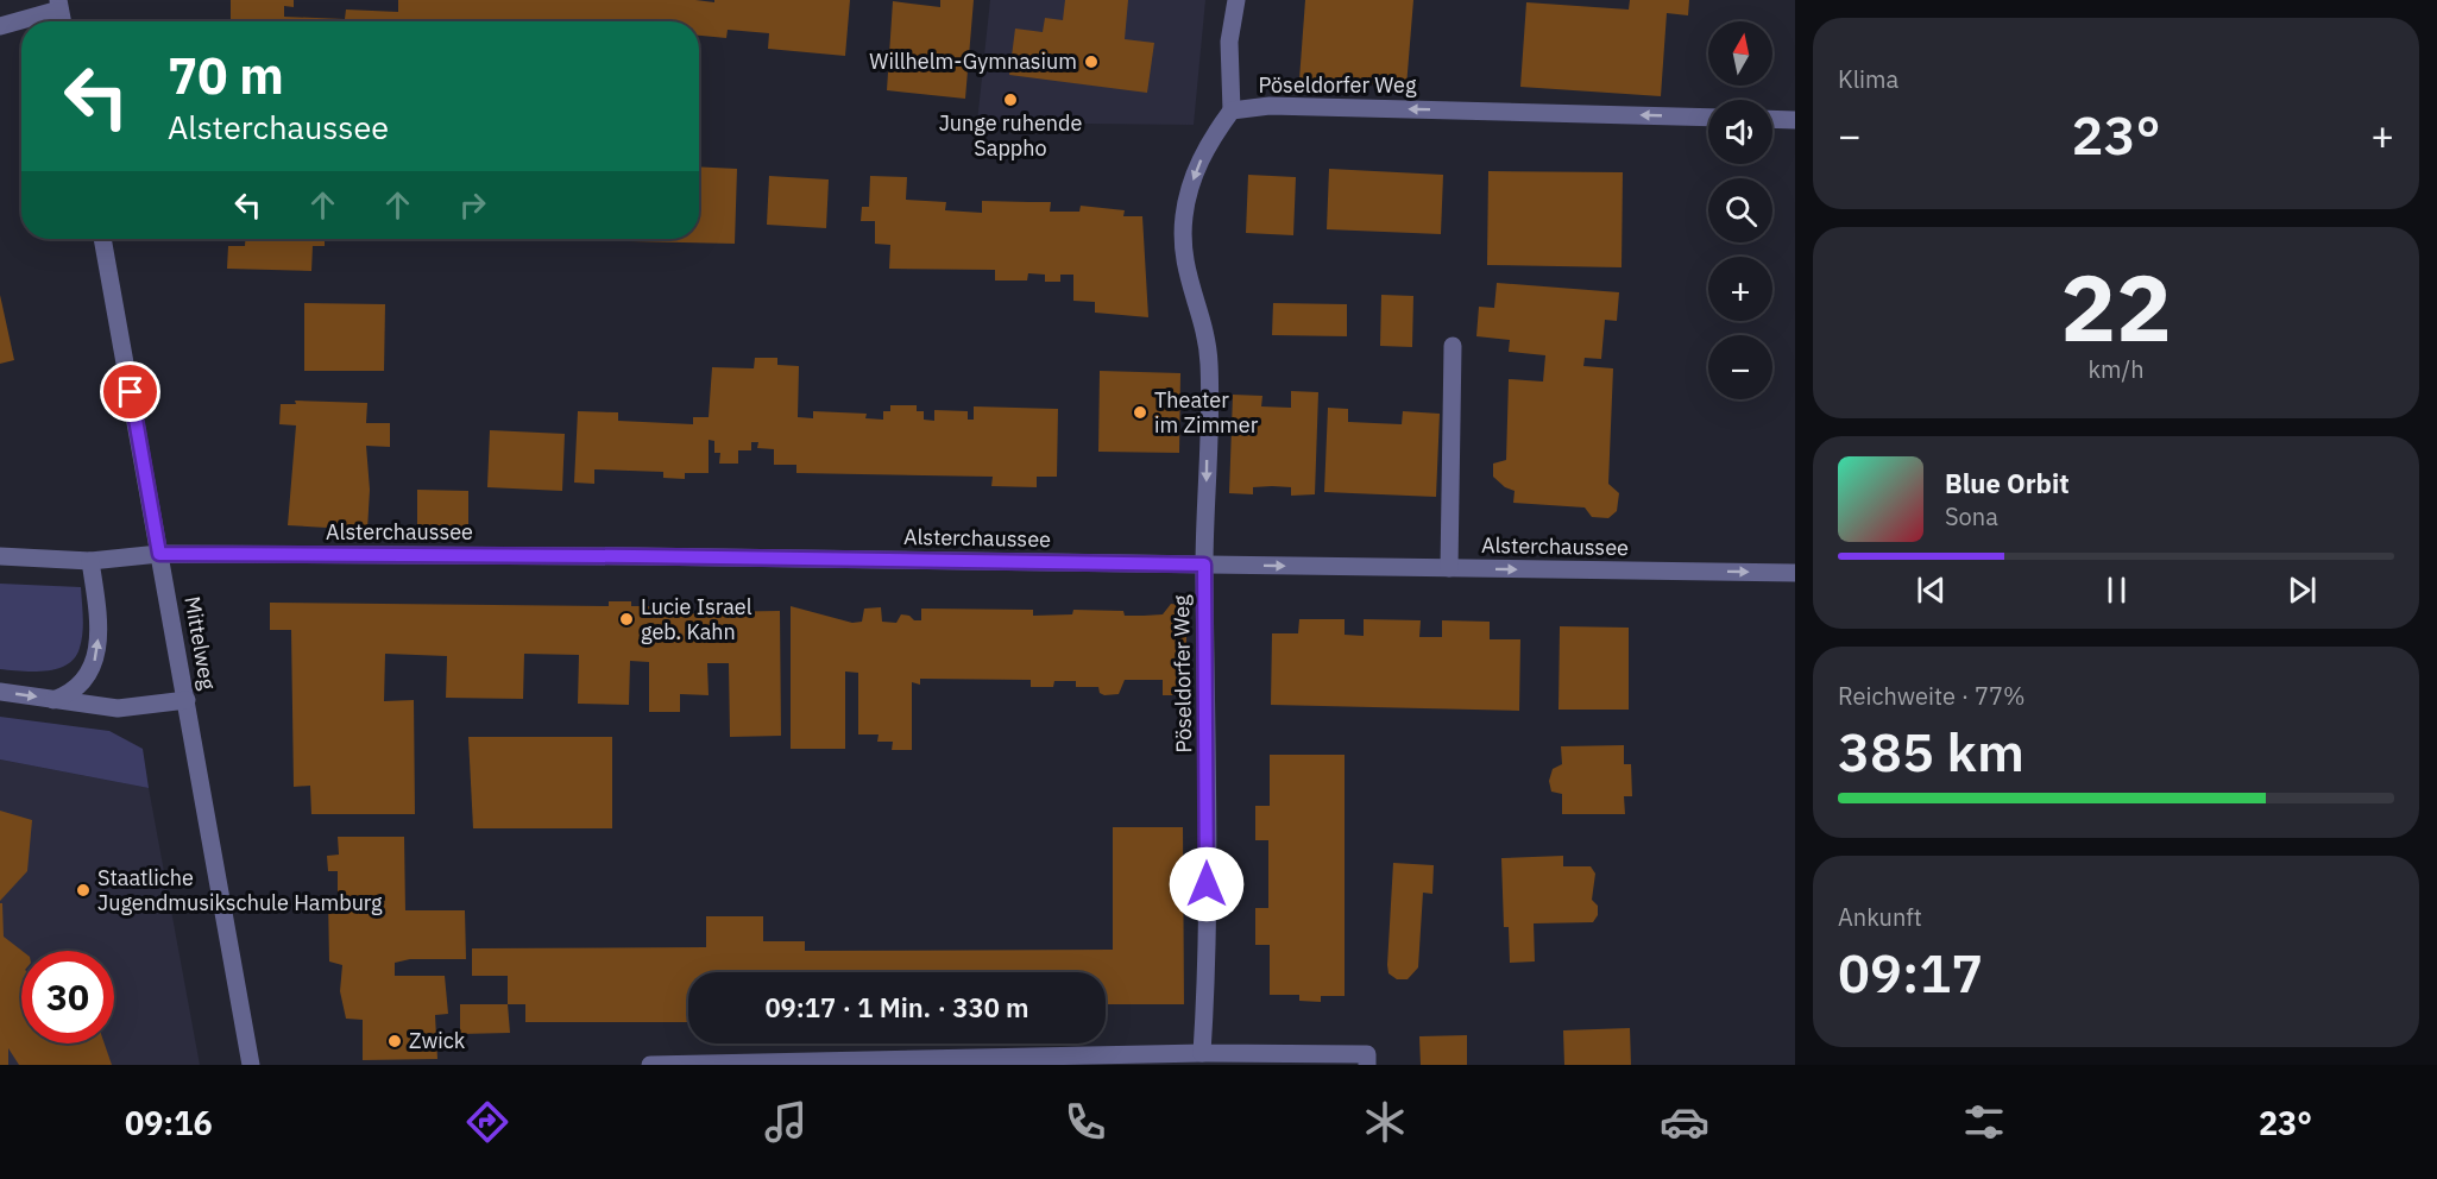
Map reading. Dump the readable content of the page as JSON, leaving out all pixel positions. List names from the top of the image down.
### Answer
{
  "streets": {
    "street": ["Pöseldorfer Weg", "Alsterchaussee", "Mittelweg"]
  },
  "crossings": [
    ["Pöseldorfer Weg", "Alsterchaussee"],
    ["Alsterchaussee", "Mittelweg"]
  ],
  "places": [
    "Willhelm-Gymnasium",
    "Junge ruhende Sappho",
    "Theater im Zimmer",
    "Lucie Israel geb. Kahn",
    "Staatliche Jugendmusikschule Hamburg",
    "Zwick"
  ],
  "north": "top",
  "page": {
    "tile": [
      "Klima",
      ["22", "km/h"],
      ["Reichweite · 77%", "385 km"],
      ["Ankunft", "09:17"]
    ],
    "map_buttons": ["+", "−"],
    "turn": ["70 m", "Alsterchaussee"],
    "heat": ["−", "23°", "+"],
    "song": ["Blue Orbit", "Sona"],
    "limit": "30",
    "trip": "09:17 · 1 Min. · 330 m",
    "tabs": ["09:16", "23°"]
  }
}
